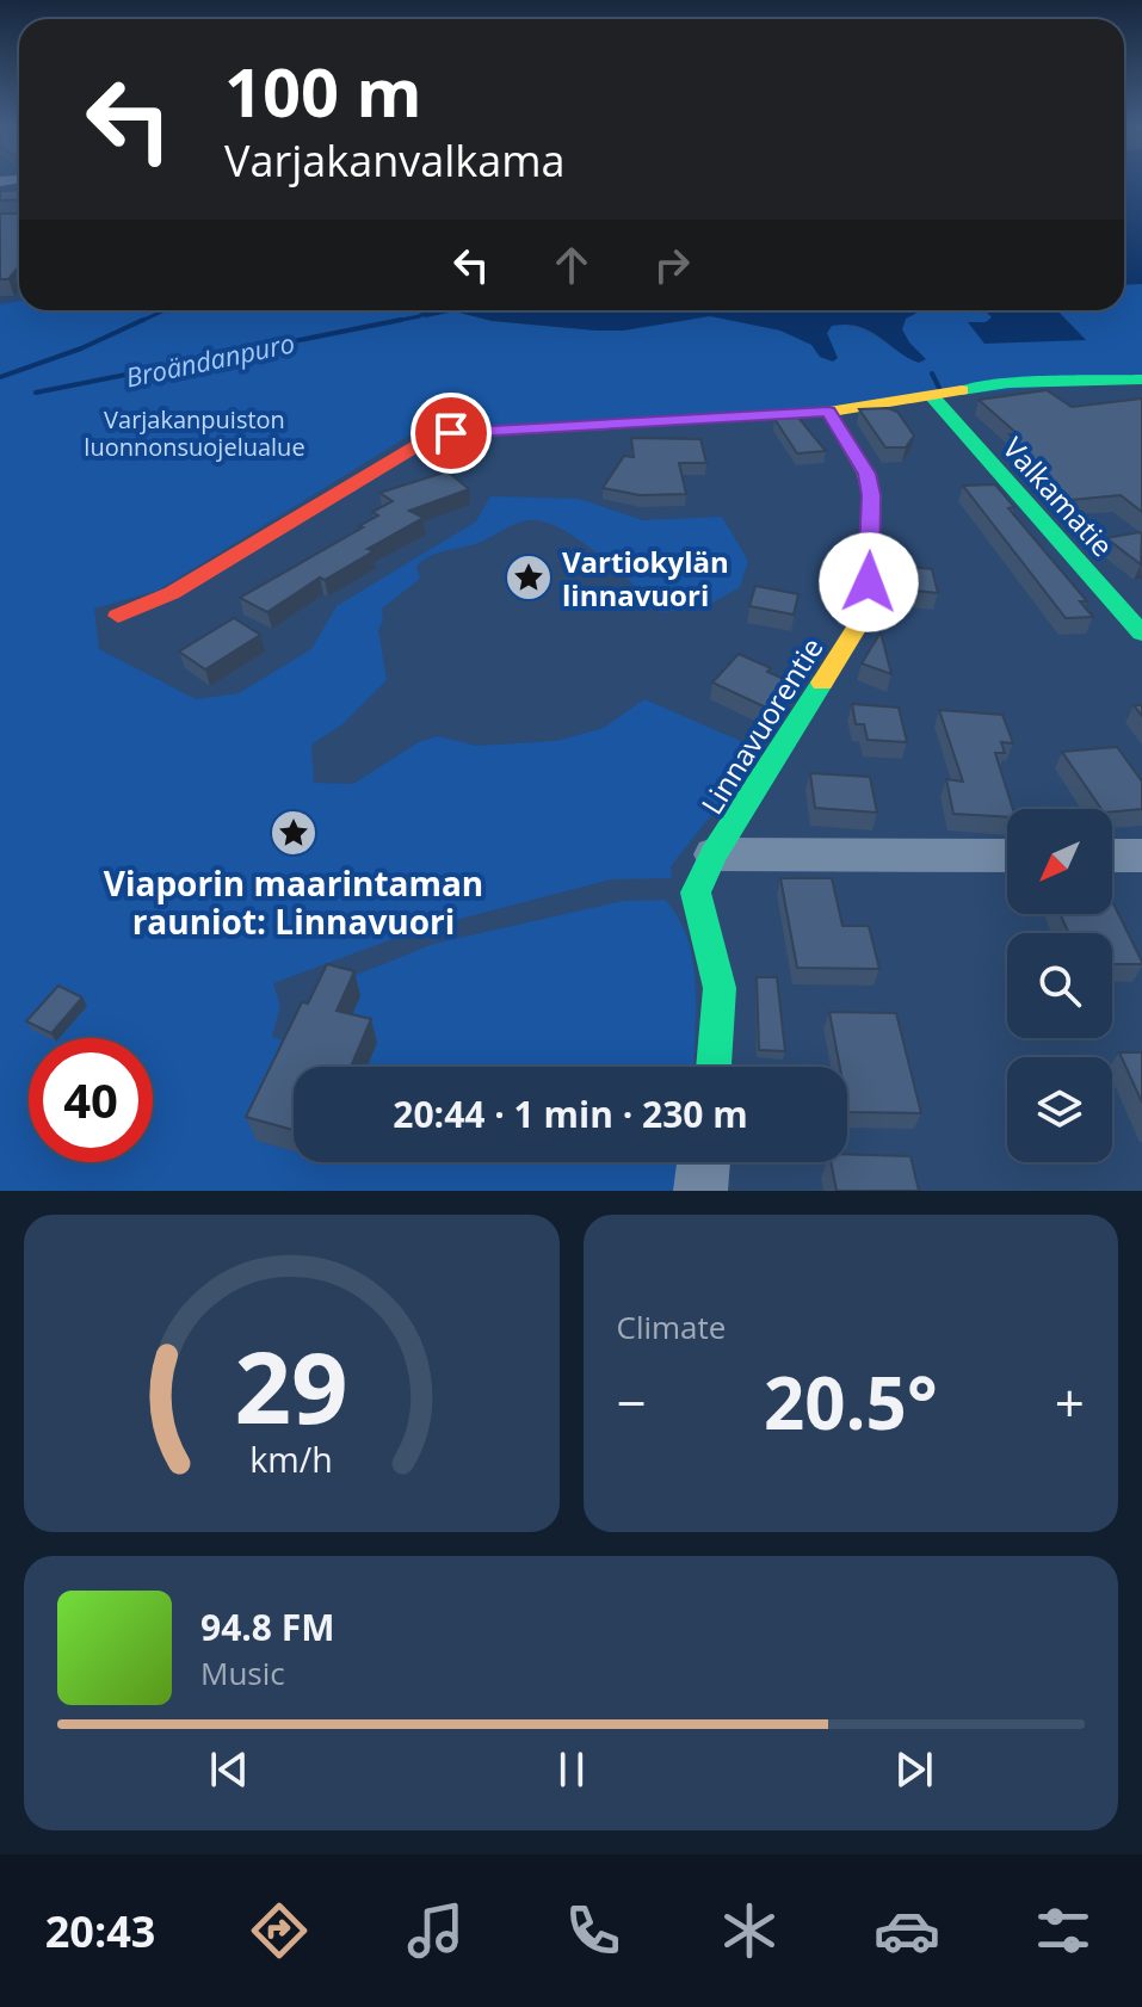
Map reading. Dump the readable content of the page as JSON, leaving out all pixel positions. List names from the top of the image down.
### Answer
{
  "streets": {
    "street": ["Valkamatie", "Linnavuorentie"]
  },
  "water": ["Broändanpuro"],
  "parks": ["Varjakanpuiston luonnonsuojelualue"],
  "places": {
    "place": ["Vartiokylän linnavuori", "Viaporin maarintaman rauniot: Linnavuori"]
  },
  "north": "bottom left",
  "page": {
    "turn": ["100 m", "Varjakanvalkama"],
    "limit": "40",
    "trip": "20:44 · 1 min · 230 m",
    "tile": "Climate",
    "heat": ["−", "20.5°", "+"],
    "song": ["94.8 FM", "Music"],
    "tabs": "20:43",
    "gauge": ["29", "km/h"]
  }
}
